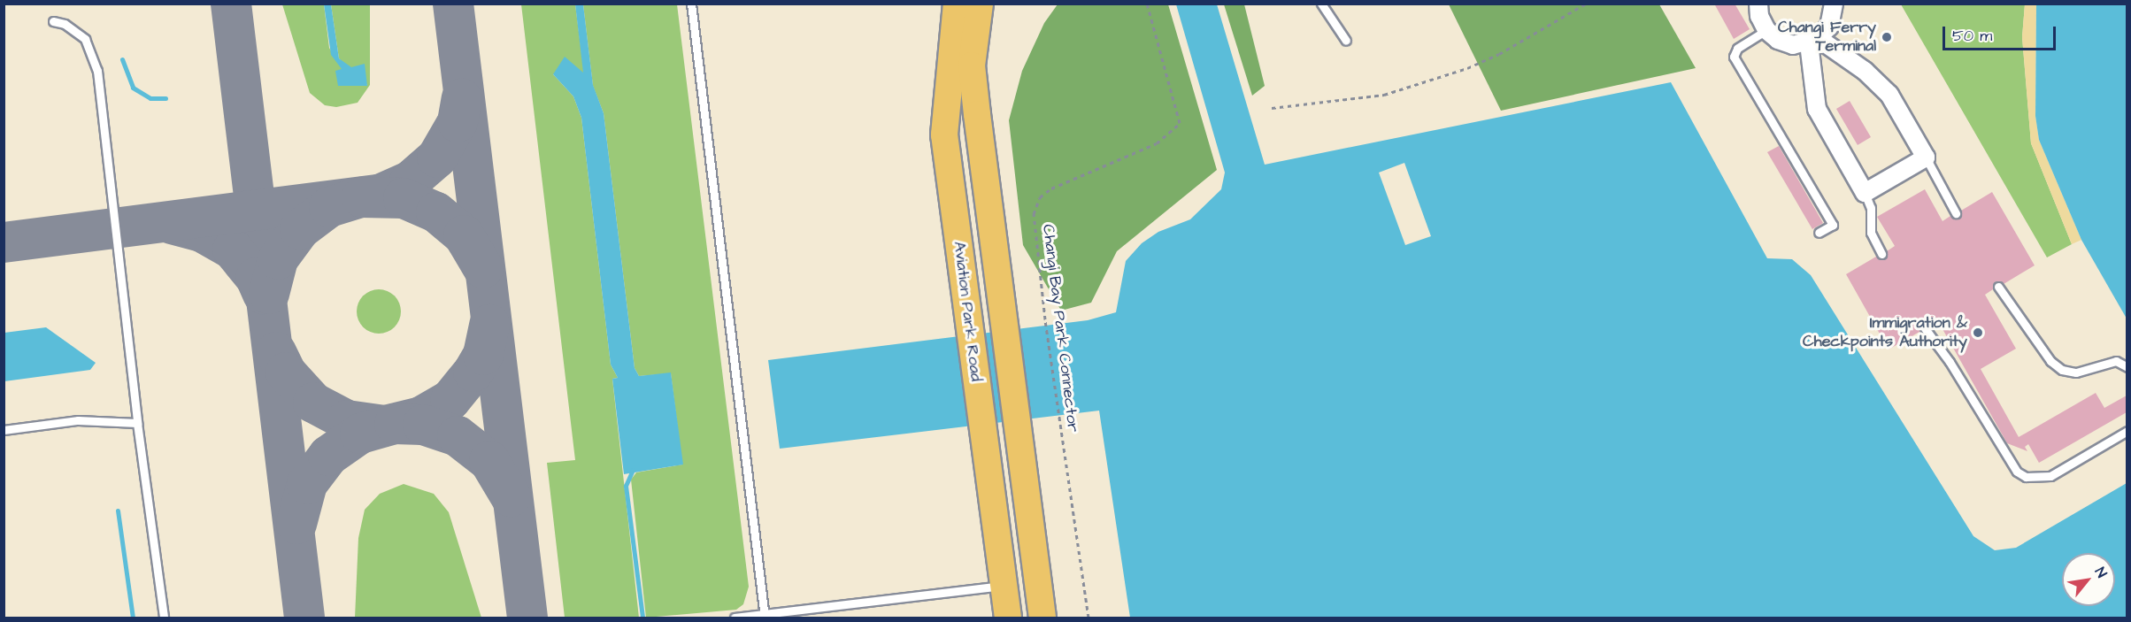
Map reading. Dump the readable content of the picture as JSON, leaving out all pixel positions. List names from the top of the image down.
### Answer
{
  "streets": {
    "main road": ["Aviation Park Road"],
    "path": ["Changi Bay Park Connector"]
  },
  "places": ["Changi Ferry Terminal", "Immigration & Checkpoints Authority"],
  "scale_bar": "50 m",
  "north": "top right"
}
